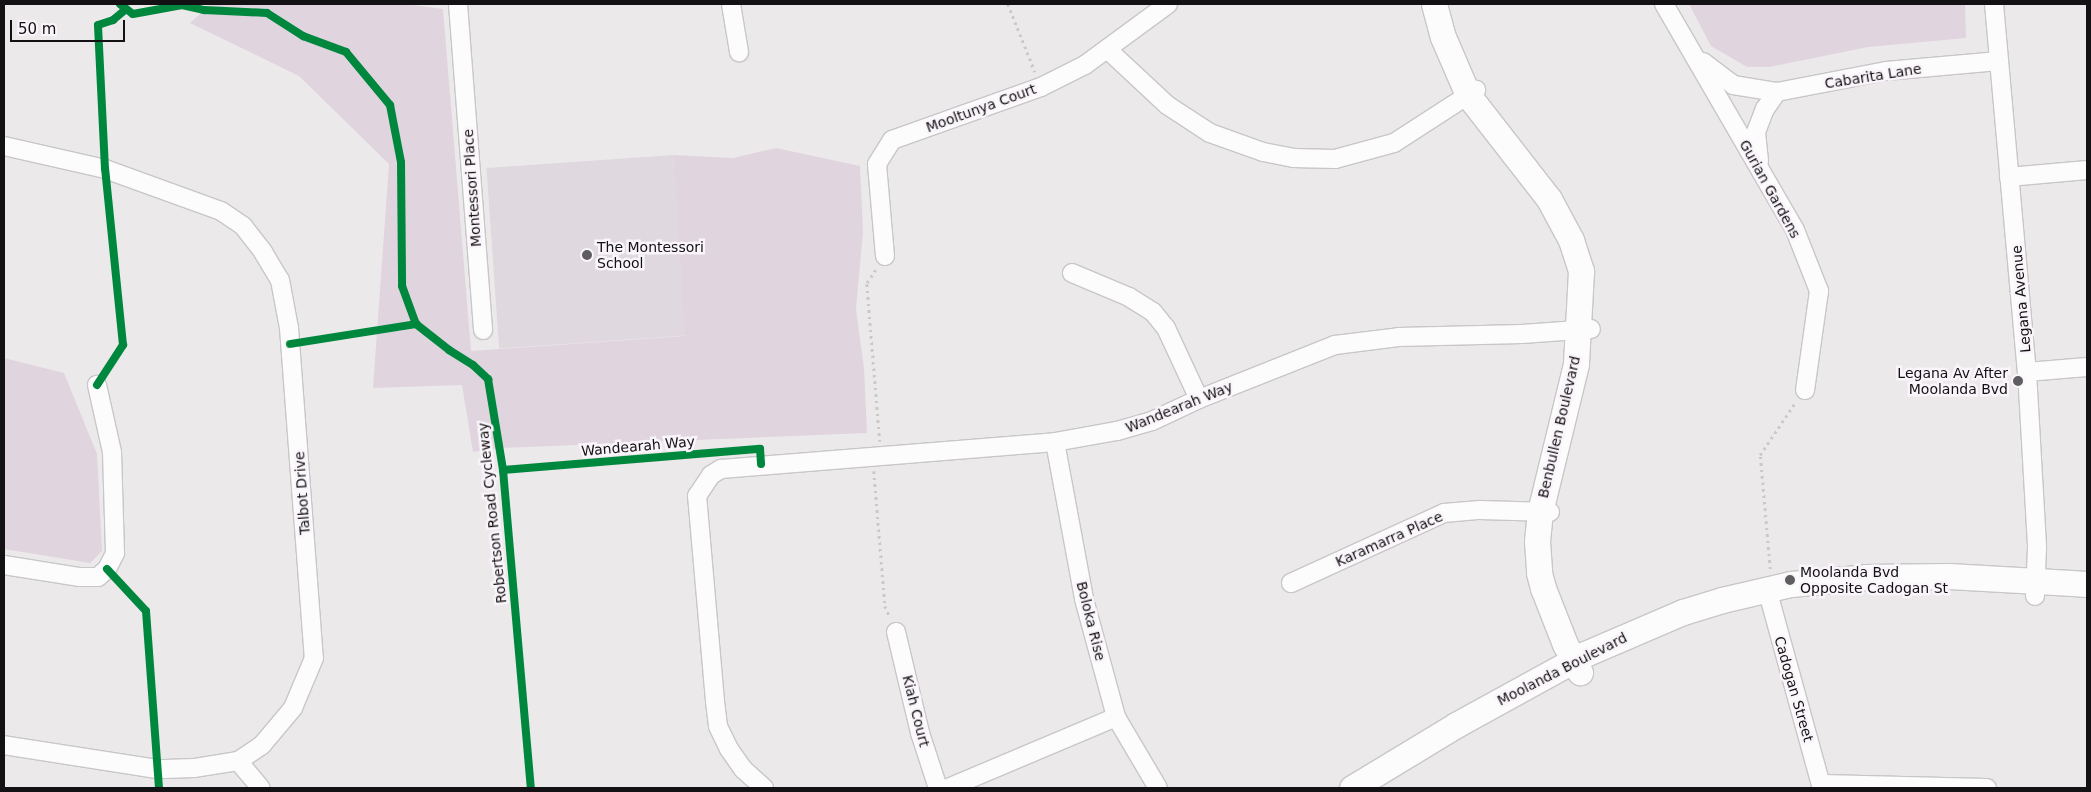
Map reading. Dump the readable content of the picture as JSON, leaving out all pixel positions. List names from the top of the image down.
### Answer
{
  "streets": {
    "street": [
      "Cabarita Lane",
      "Mooltunya Court",
      "Montessori Place",
      "Gurian Gardens",
      "Legana Avenue",
      "Wandearah Way",
      "Benbullen Boulevard",
      "Talbot Drive",
      "Karamarra Place",
      "Boloka Rise",
      "Moolanda Boulevard",
      "Cadogan Street",
      "Kiah Court"
    ],
    "cycle path": ["Robertson Road Cycleway"]
  },
  "crossings": [
    ["Cabarita Lane", "Gurian Gardens"],
    ["Cabarita Lane", "Legana Avenue"],
    ["Legana Avenue", "Moolanda Boulevard"],
    ["Wandearah Way", "Benbullen Boulevard"],
    ["Wandearah Way", "Boloka Rise"],
    ["Benbullen Boulevard", "Karamarra Place"],
    ["Benbullen Boulevard", "Moolanda Boulevard"],
    ["Moolanda Boulevard", "Cadogan Street"]
  ],
  "places": ["The Montessori School", "Legana Av After Moolanda Bvd", "Moolanda Bvd Opposite Cadogan St"],
  "scale_bar": "50 m"
}
